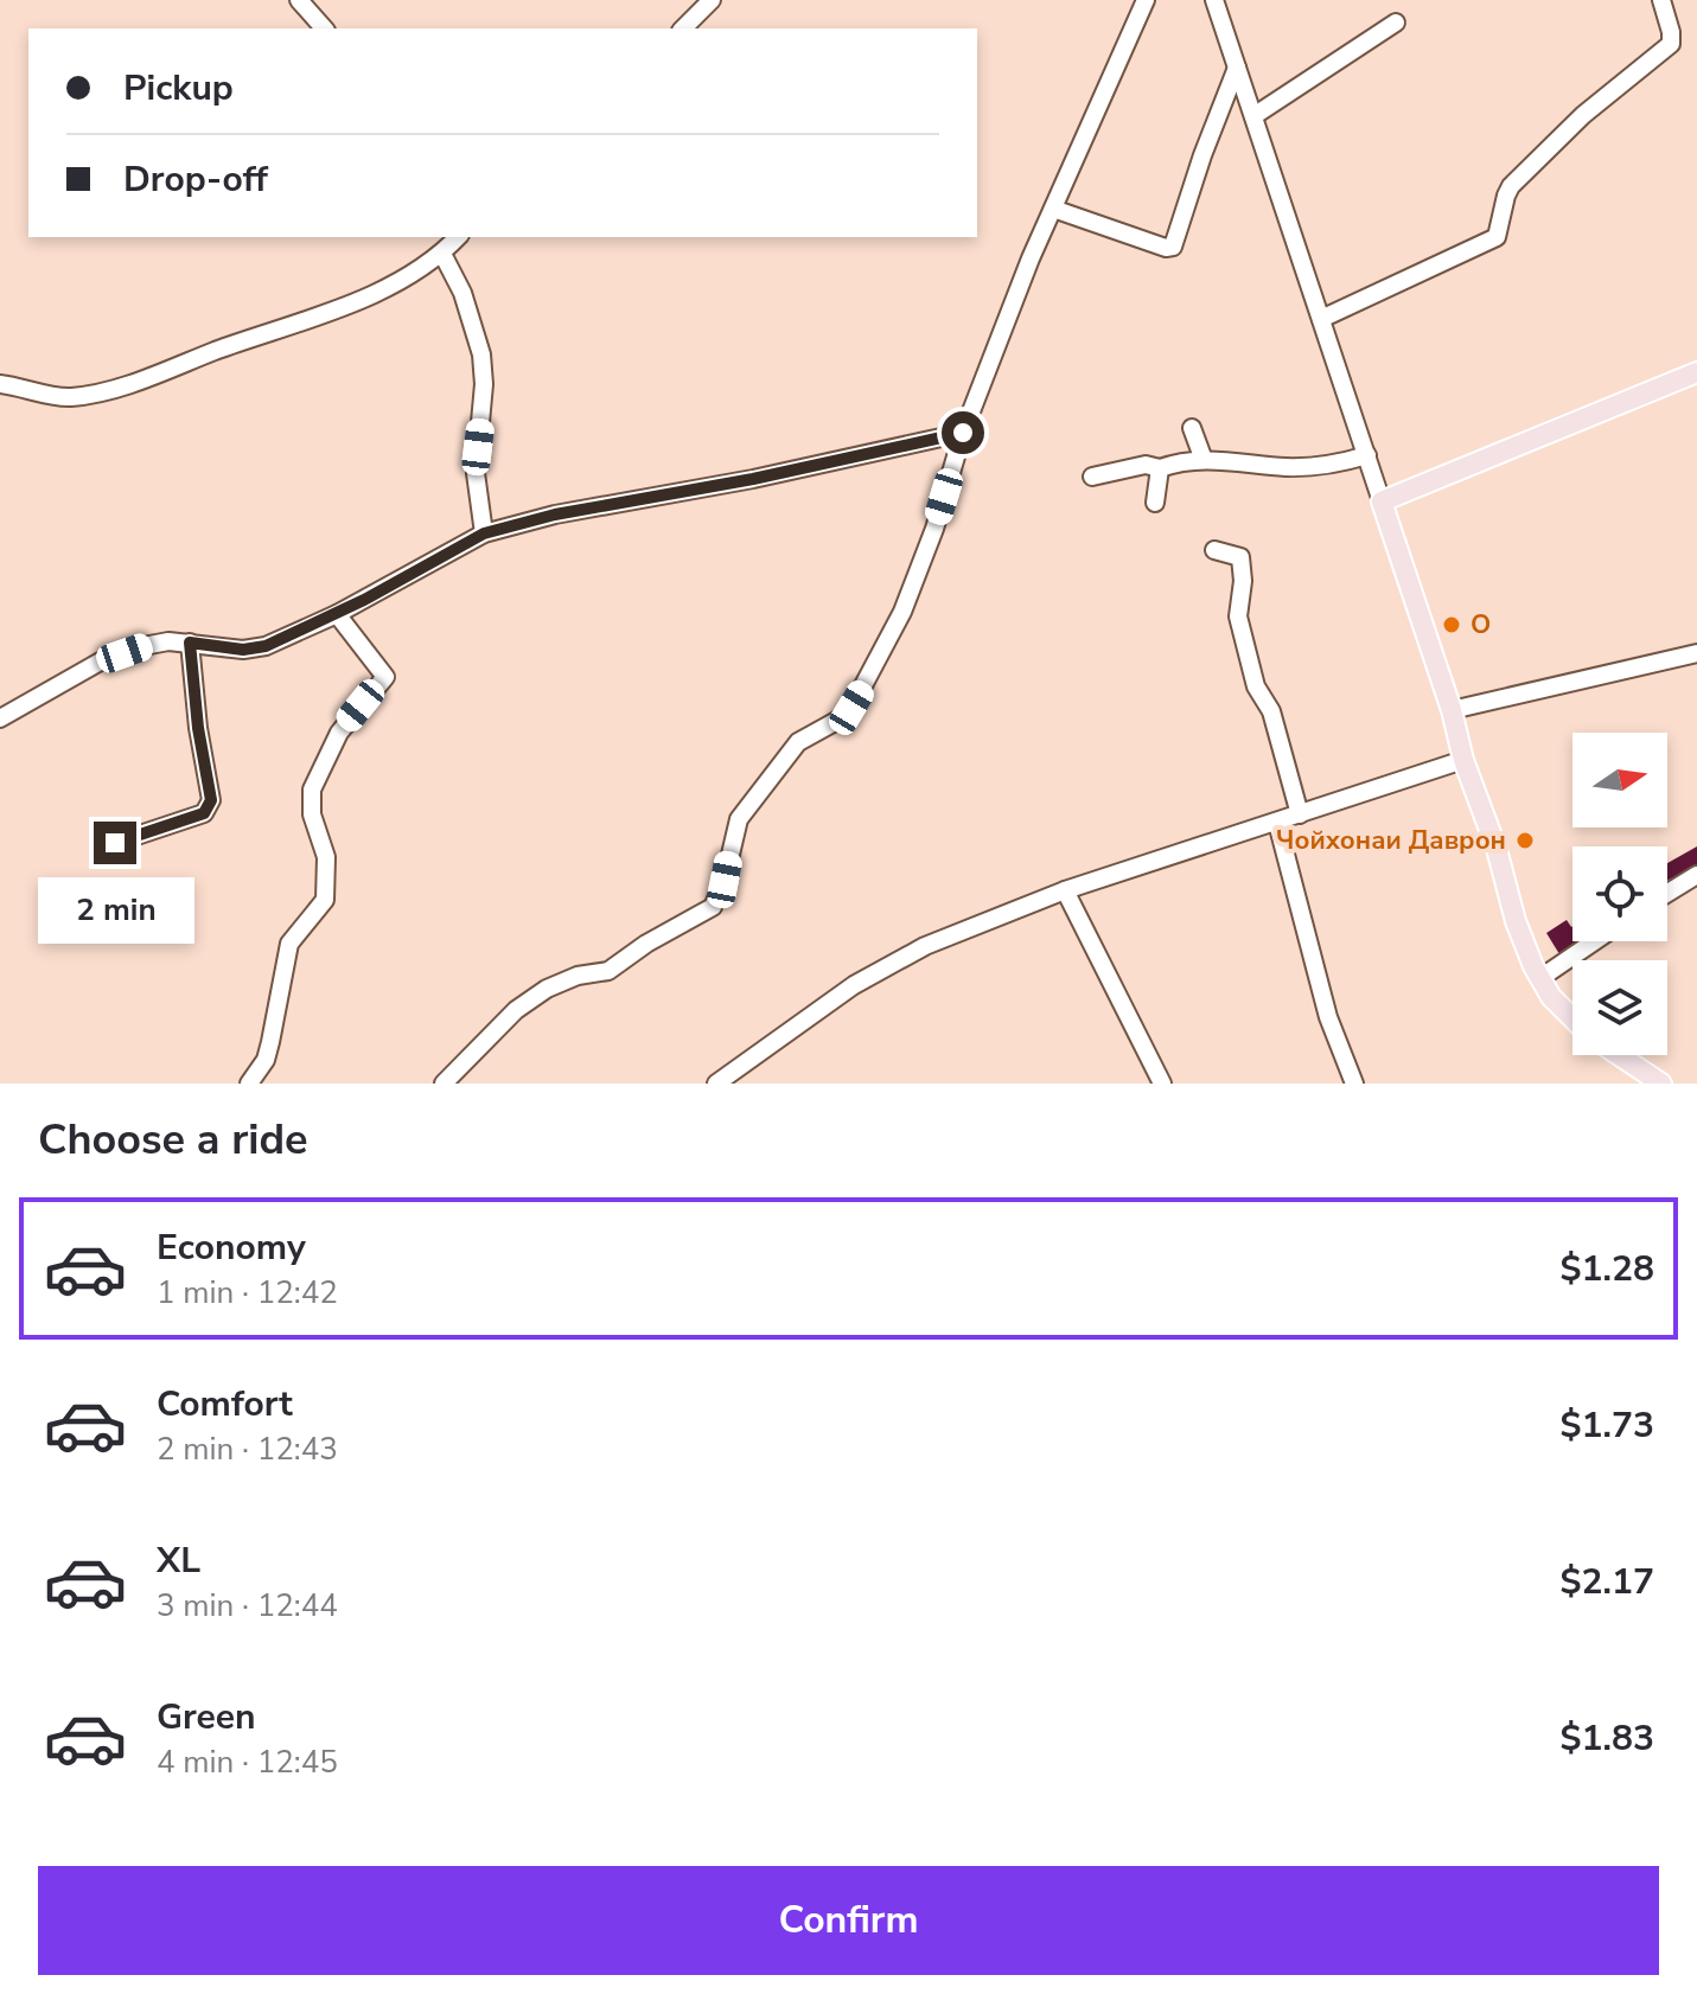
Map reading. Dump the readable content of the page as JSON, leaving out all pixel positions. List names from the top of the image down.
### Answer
{
  "places": ["O", "Чойхонаи Даврон"],
  "north": "right",
  "page": {
    "banner": ["Pickup", "Drop-off"],
    "bubble": "2 min",
    "heading": "Choose a ride",
    "list": [
      {
        "name": "Economy",
        "note": "1 min · 12:42",
        "value": "$1.28"
      },
      {
        "name": "Comfort",
        "note": "2 min · 12:43",
        "value": "$1.73"
      },
      {
        "name": "XL",
        "note": "3 min · 12:44",
        "value": "$2.17"
      },
      {
        "name": "Green",
        "note": "4 min · 12:45",
        "value": "$1.83"
      }
    ],
    "buttons": "Confirm"
  }
}
